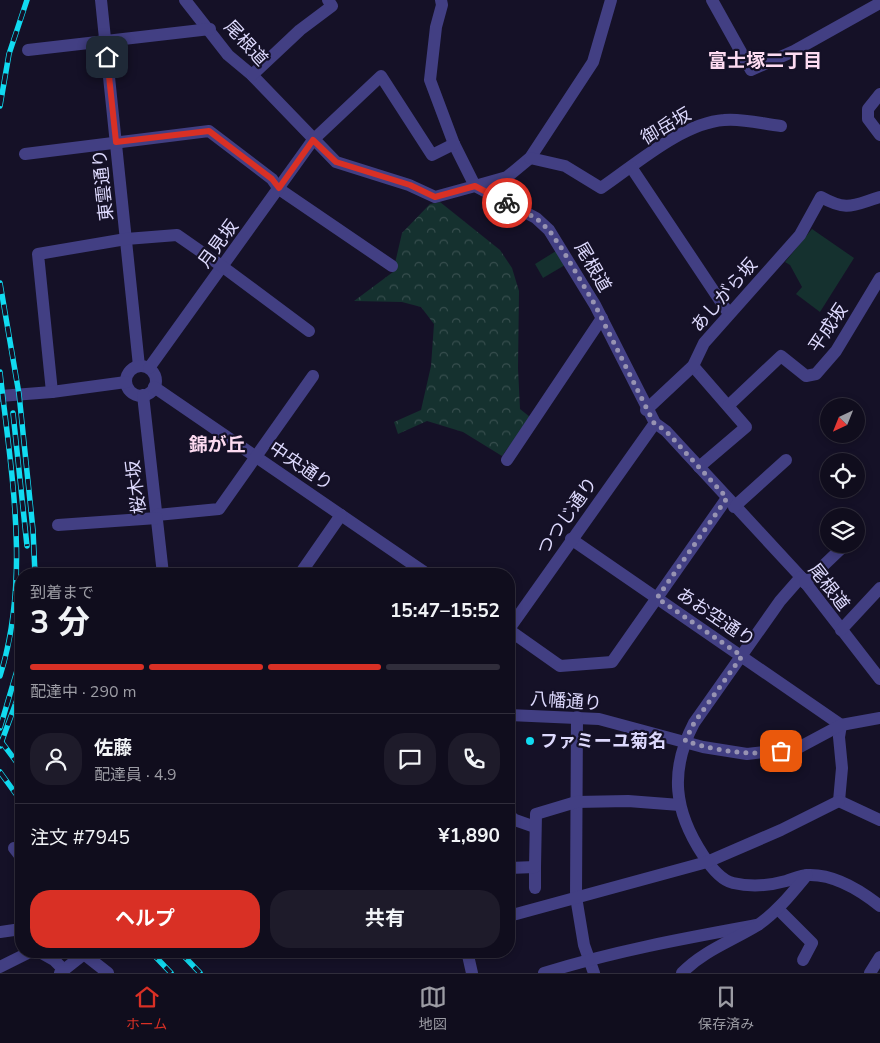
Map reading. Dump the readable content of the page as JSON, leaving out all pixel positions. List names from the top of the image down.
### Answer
{
  "streets": {
    "street": [
      "尾根道",
      "御岳坂",
      "東雲通り",
      "月見坂",
      "あしがら坂",
      "平成坂",
      "中央通り",
      "桜木坂",
      "つつじ通り",
      "あお空通り",
      "八幡通り"
    ]
  },
  "crossings": [
    ["尾根道", "月見坂"],
    ["尾根道", "あしがら坂"],
    ["尾根道", "つつじ通り"],
    ["東雲通り", "月見坂"],
    ["東雲通り", "中央通り"],
    ["東雲通り", "桜木坂"],
    ["月見坂", "中央通り"],
    ["月見坂", "桜木坂"],
    ["中央通り", "桜木坂"],
    ["つつじ通り", "あお空通り"],
    ["あお空通り", "八幡通り"]
  ],
  "districts": ["富士塚二丁目", "錦が丘"],
  "places": ["ファミーユ菊名"],
  "north": "bottom left",
  "page": {
    "heading": ["3 分", "到着まで", "15:47–15:52"],
    "panel": [
      "佐藤",
      "配達員 · 4.9",
      "注文 #7945",
      "¥1,890"
    ],
    "bar": "配達中 · 290 m",
    "buttons": ["ヘルプ", "共有"],
    "tabs": ["ホーム", "地図", "保存済み"]
  }
}
